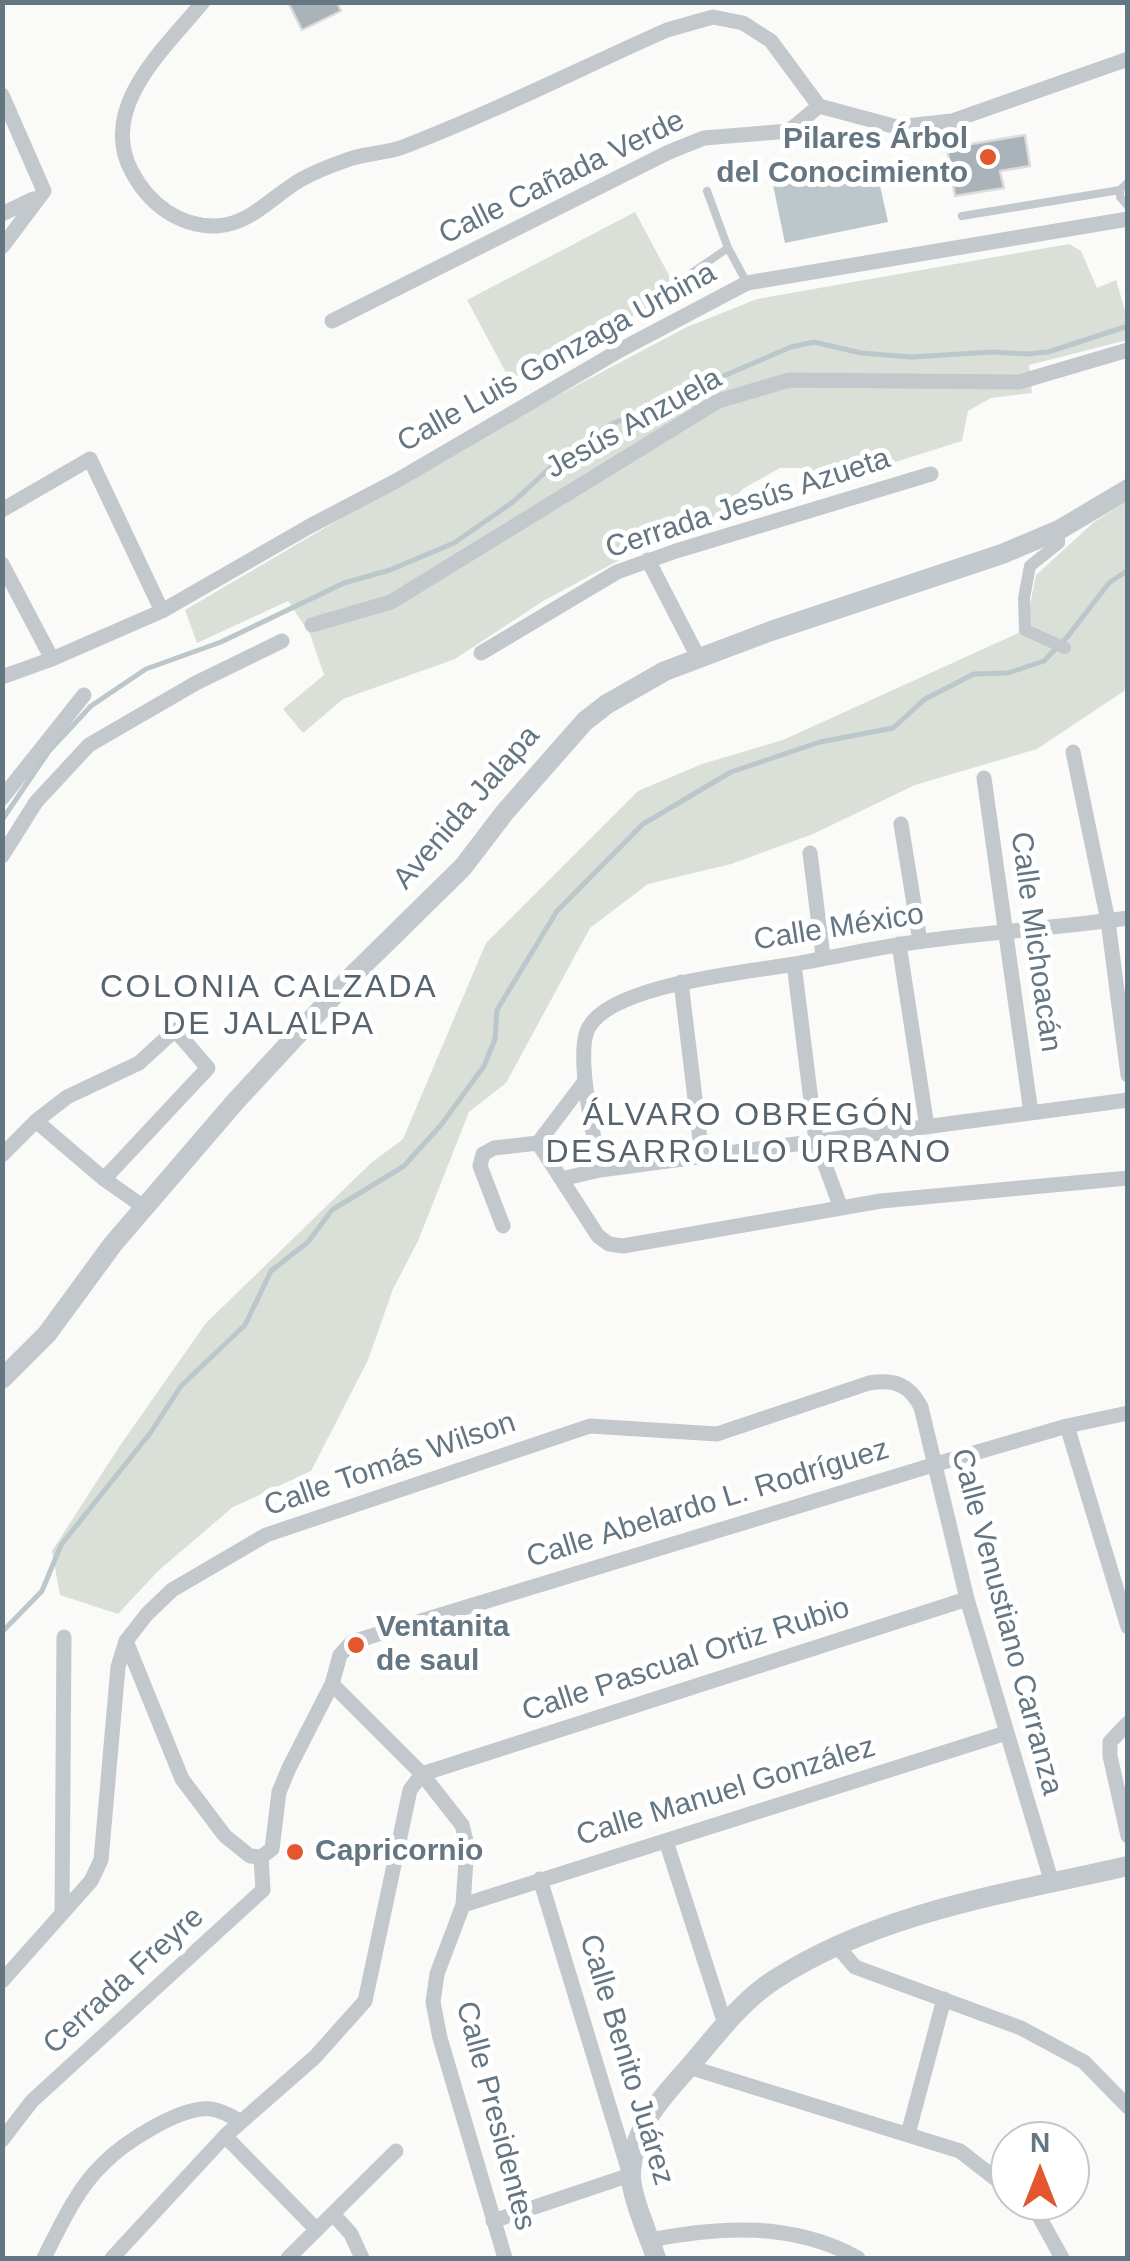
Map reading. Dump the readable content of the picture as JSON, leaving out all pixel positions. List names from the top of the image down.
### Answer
{
  "streets": {
    "street": [
      "Calle Cañada Verde",
      "Calle Luis Gonzaga Urbina",
      "Jesús Anzuela",
      "Cerrada Jesús Azueta",
      "Avenida Jalapa",
      "Calle México",
      "Calle Michoacán",
      "Calle Tomás Wilson",
      "Calle Abelardo L. Rodríguez",
      "Calle Venustiano Carranza",
      "Calle Pascual Ortiz Rubio",
      "Calle Manuel González",
      "Cerrada Freyre",
      "Calle Benito Juárez",
      "Calle Presidentes"
    ]
  },
  "crossings": [
    ["Calle México", "Calle Michoacán"],
    ["Calle Tomás Wilson", "Calle Venustiano Carranza"],
    ["Calle Abelardo L. Rodríguez", "Calle Venustiano Carranza"],
    ["Calle Abelardo L. Rodríguez", "Cerrada Freyre"],
    ["Calle Abelardo L. Rodríguez", "Calle Presidentes"],
    ["Calle Venustiano Carranza", "Calle Pascual Ortiz Rubio"],
    ["Calle Venustiano Carranza", "Calle Manuel González"],
    ["Calle Pascual Ortiz Rubio", "Calle Presidentes"],
    ["Calle Manuel González", "Calle Benito Juárez"],
    ["Calle Manuel González", "Calle Presidentes"]
  ],
  "districts": ["COLONIA CALZADA DE JALALPA", "ÁLVARO OBREGÓN DESARROLLO URBANO"],
  "places": ["Pilares Árbol del Conocimiento", "Ventanita de saul", "Capricornio"],
  "north": "top"
}
